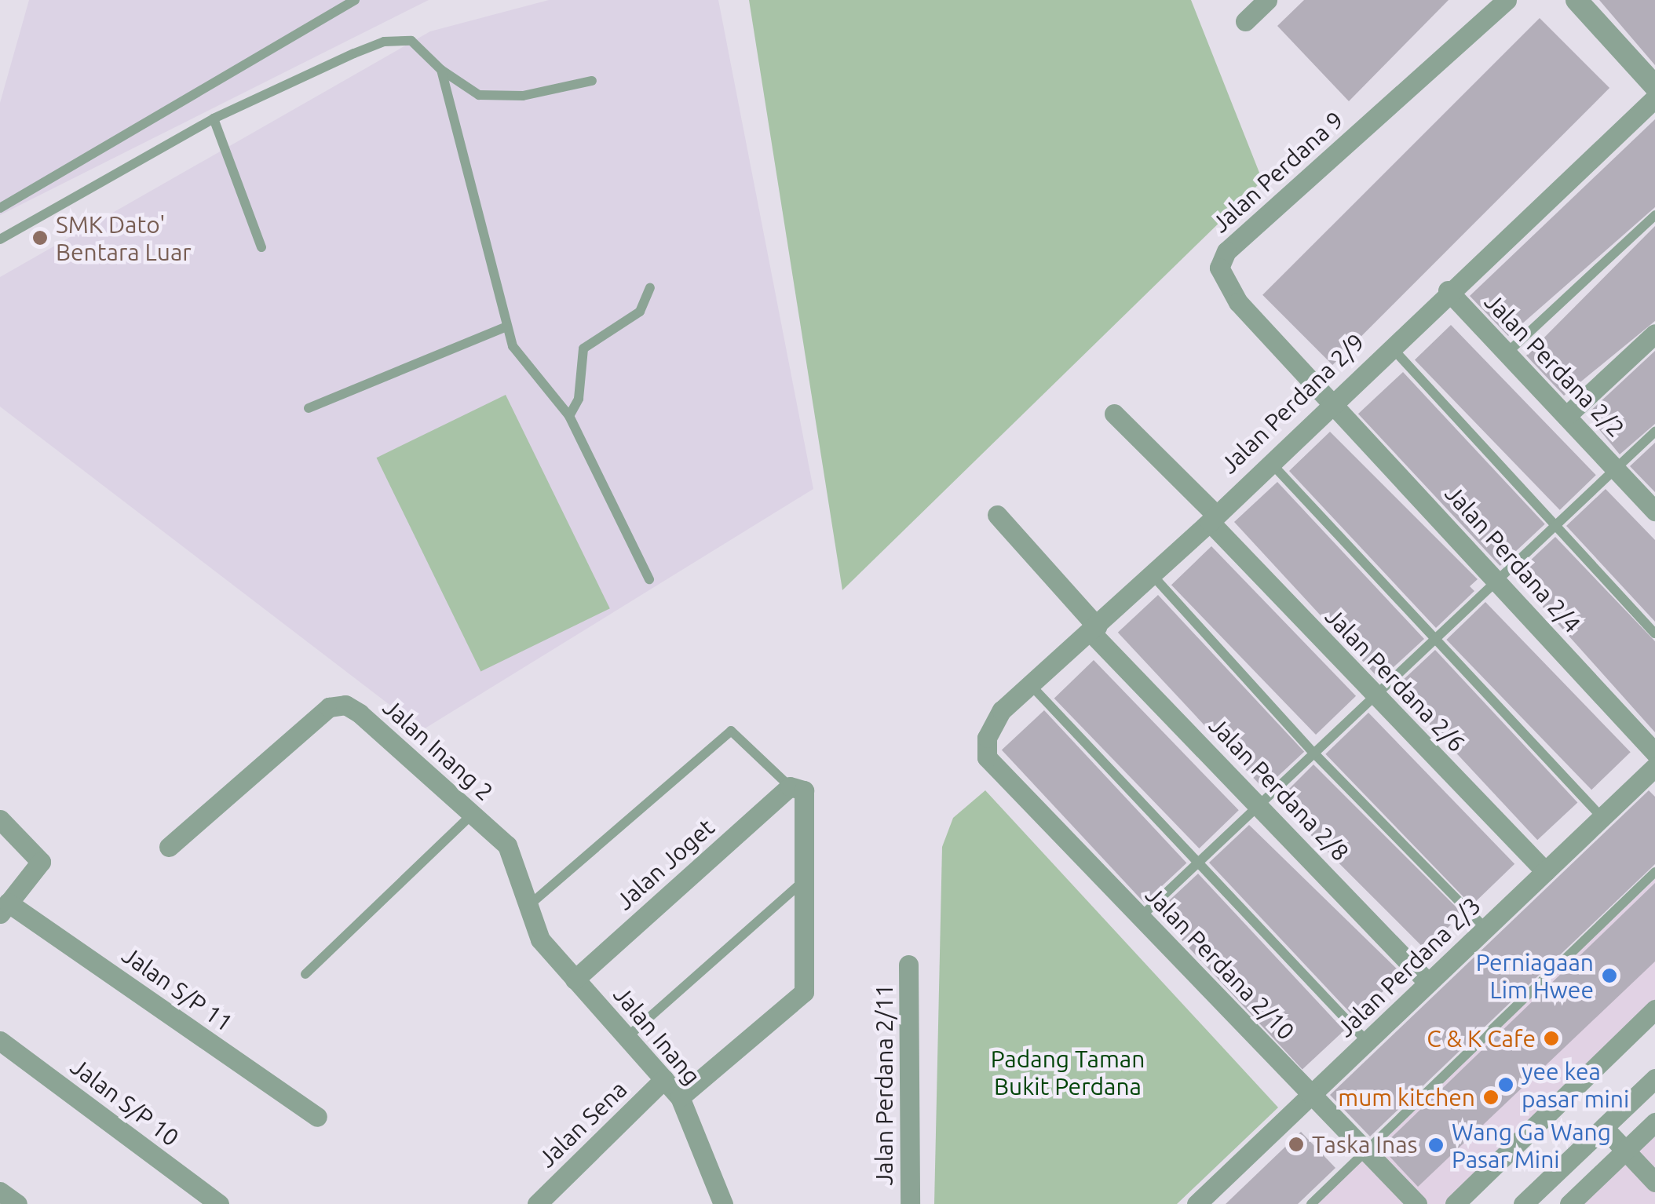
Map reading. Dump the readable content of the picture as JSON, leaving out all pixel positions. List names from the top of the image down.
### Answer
{
  "streets": {
    "street": [
      "Jalan Perdana 9",
      "Jalan Perdana 2/2",
      "Jalan Perdana 2/9",
      "Jalan Perdana 2/4",
      "Jalan Perdana 2/6",
      "Jalan Inang 2",
      "Jalan Perdana 2/8",
      "Jalan Joget",
      "Jalan Perdana 2/10",
      "Jalan Perdana 2/3",
      "Jalan S/P 11",
      "Jalan Inang",
      "Jalan Perdana 2/11",
      "Jalan S/P 10",
      "Jalan Sena"
    ]
  },
  "crossings": [
    ["Jalan Perdana 9", "Jalan Perdana 2/9"],
    ["Jalan Perdana 9", "Jalan Perdana 2/4"],
    ["Jalan Perdana 2/2", "Jalan Perdana 2/9"],
    ["Jalan Perdana 2/9", "Jalan Perdana 2/4"],
    ["Jalan Perdana 2/9", "Jalan Perdana 2/6"],
    ["Jalan Perdana 2/9", "Jalan Perdana 2/8"],
    ["Jalan Perdana 2/9", "Jalan Perdana 2/10"],
    ["Jalan Perdana 2/6", "Jalan Perdana 2/3"],
    ["Jalan Inang 2", "Jalan Inang"],
    ["Jalan Perdana 2/8", "Jalan Perdana 2/3"],
    ["Jalan Joget", "Jalan Inang"],
    ["Jalan Perdana 2/10", "Jalan Perdana 2/3"],
    ["Jalan Inang", "Jalan Sena"]
  ],
  "parks": ["Padang Taman Bukit Perdana"],
  "places": [
    "SMK Dato' Bentara Luar",
    "Perniagaan Lim Hwee",
    "C & K Cafe",
    "yee kea pasar mini",
    "mum kitchen",
    "Taska Inas",
    "Wang Ga Wang Pasar Mini"
  ]
}
